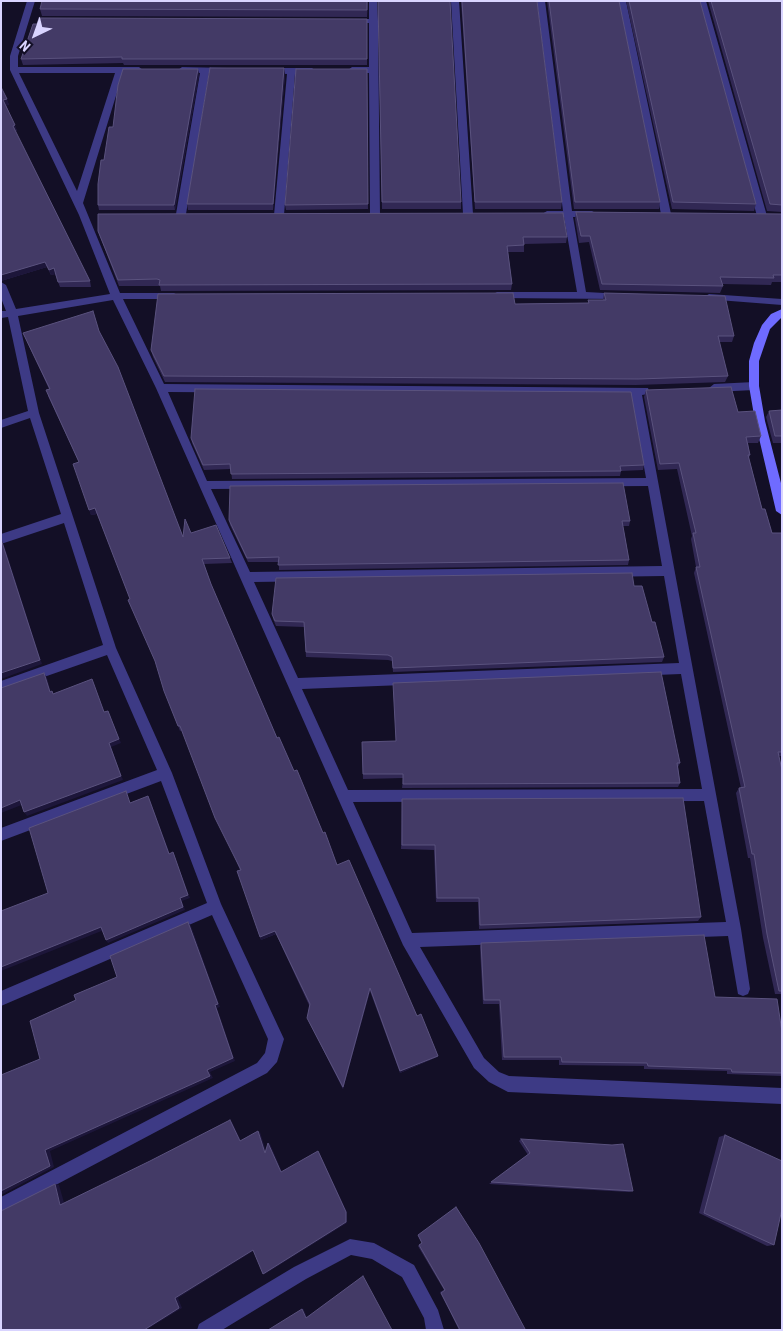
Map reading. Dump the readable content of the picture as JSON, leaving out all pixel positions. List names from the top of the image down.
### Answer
{
  "north": "bottom left"
}
